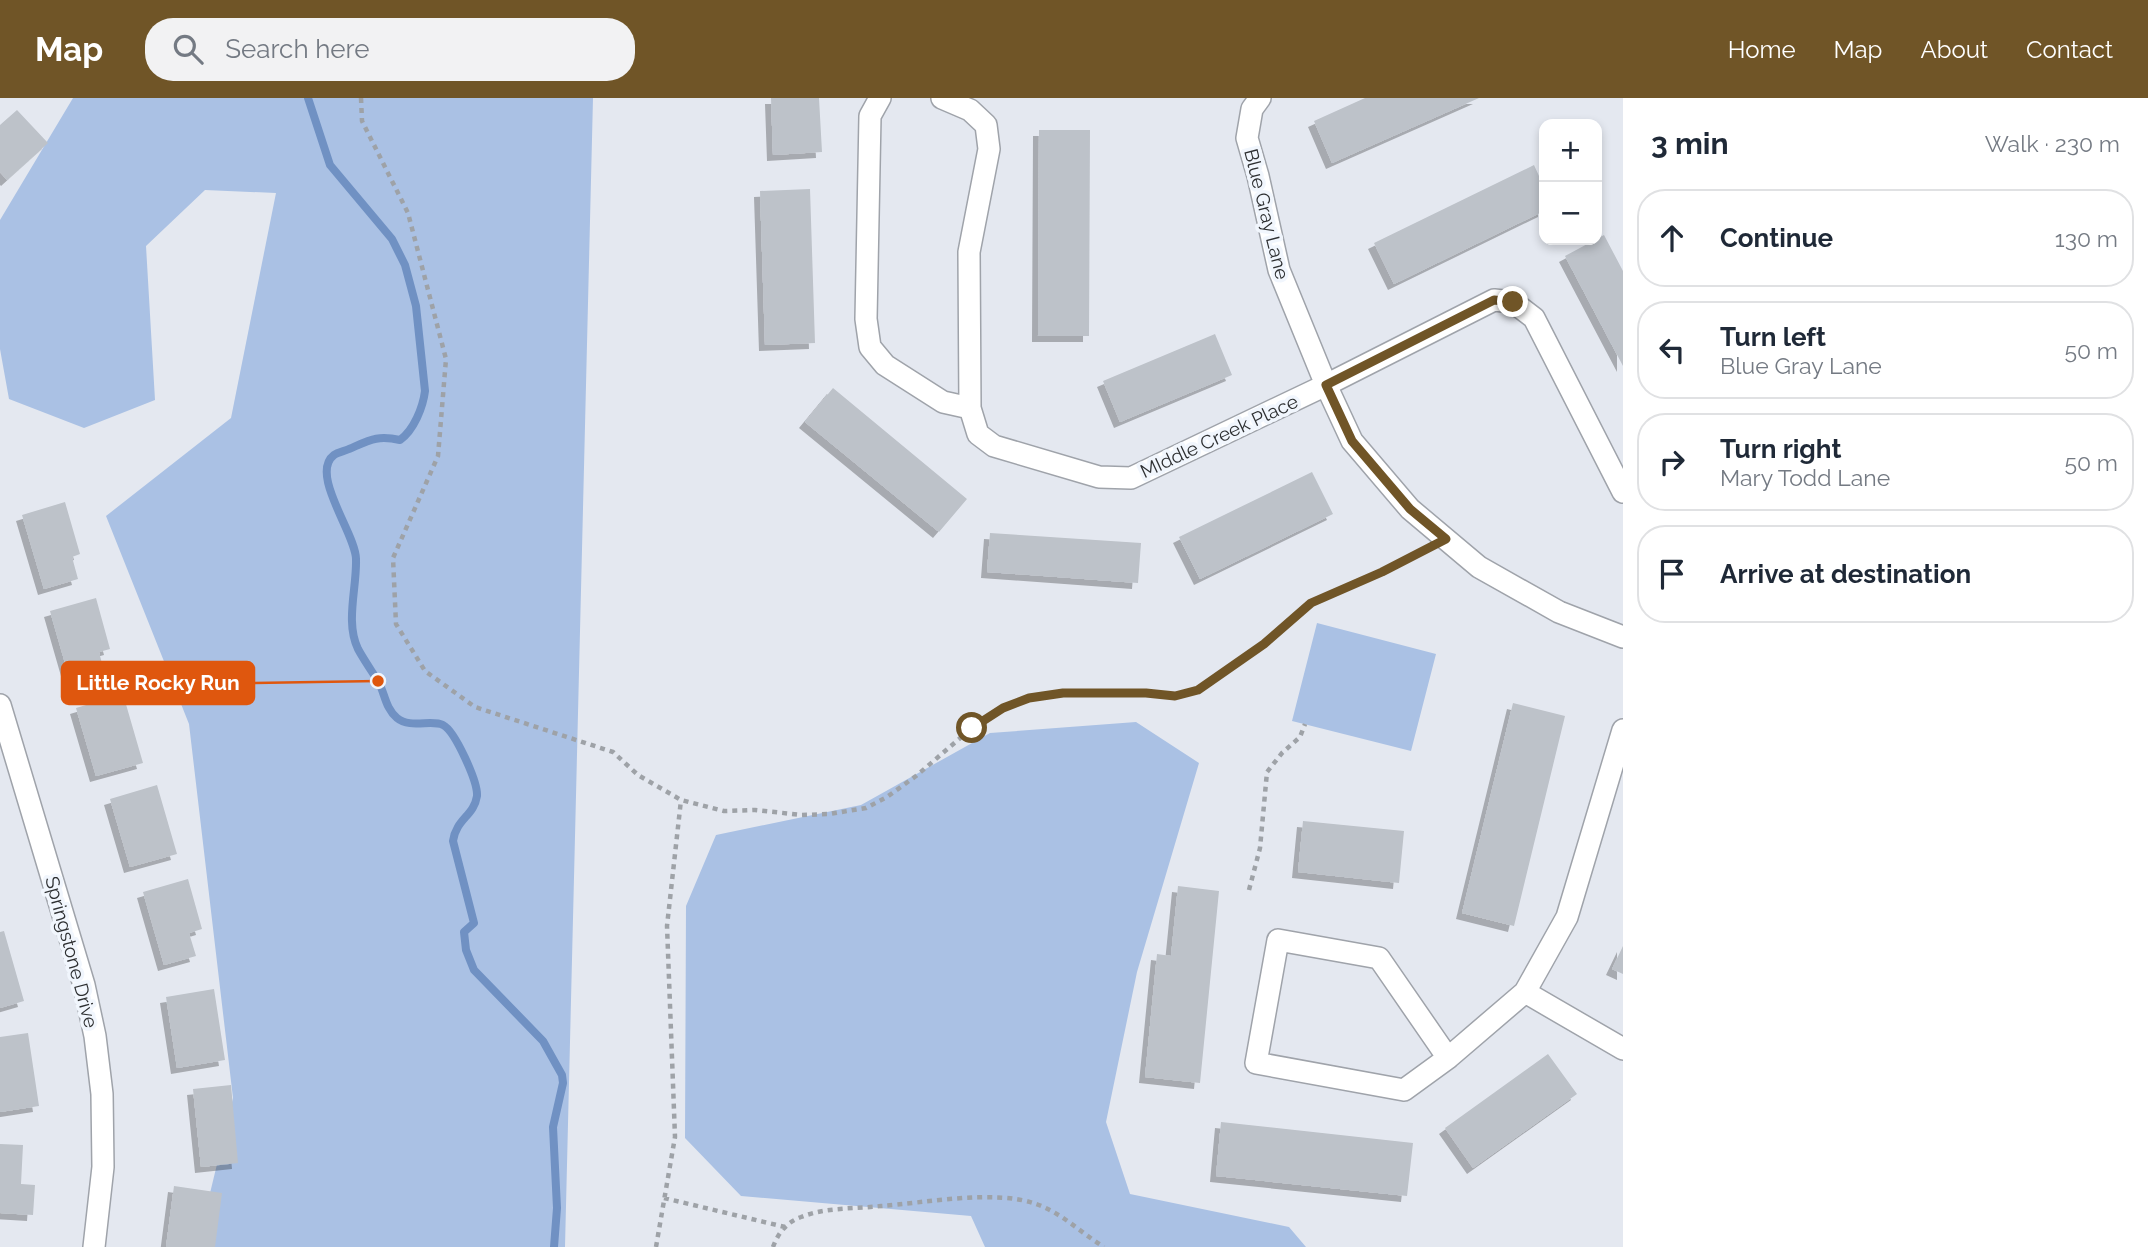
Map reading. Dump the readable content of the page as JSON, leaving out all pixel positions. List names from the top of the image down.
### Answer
{
  "streets": {
    "street": ["Blue Gray Lane", "MIddle Creek Place", "Springstone Drive"]
  },
  "crossings": [
    ["Blue Gray Lane", "MIddle Creek Place"]
  ],
  "places": ["Little Rocky Run"],
  "page": {
    "header": "Map",
    "search": "Search here",
    "nav": [
      "Home",
      "Map",
      "About",
      "Contact"
    ],
    "heading": ["3 min", "Walk · 230 m"],
    "map_buttons": ["+", "−"],
    "list": [
      ["Continue", "130 m"],
      ["Turn left", "Blue Gray Lane", "50 m"],
      ["Turn right", "Mary Todd Lane", "50 m"],
      "Arrive at destination"
    ]
  }
}
